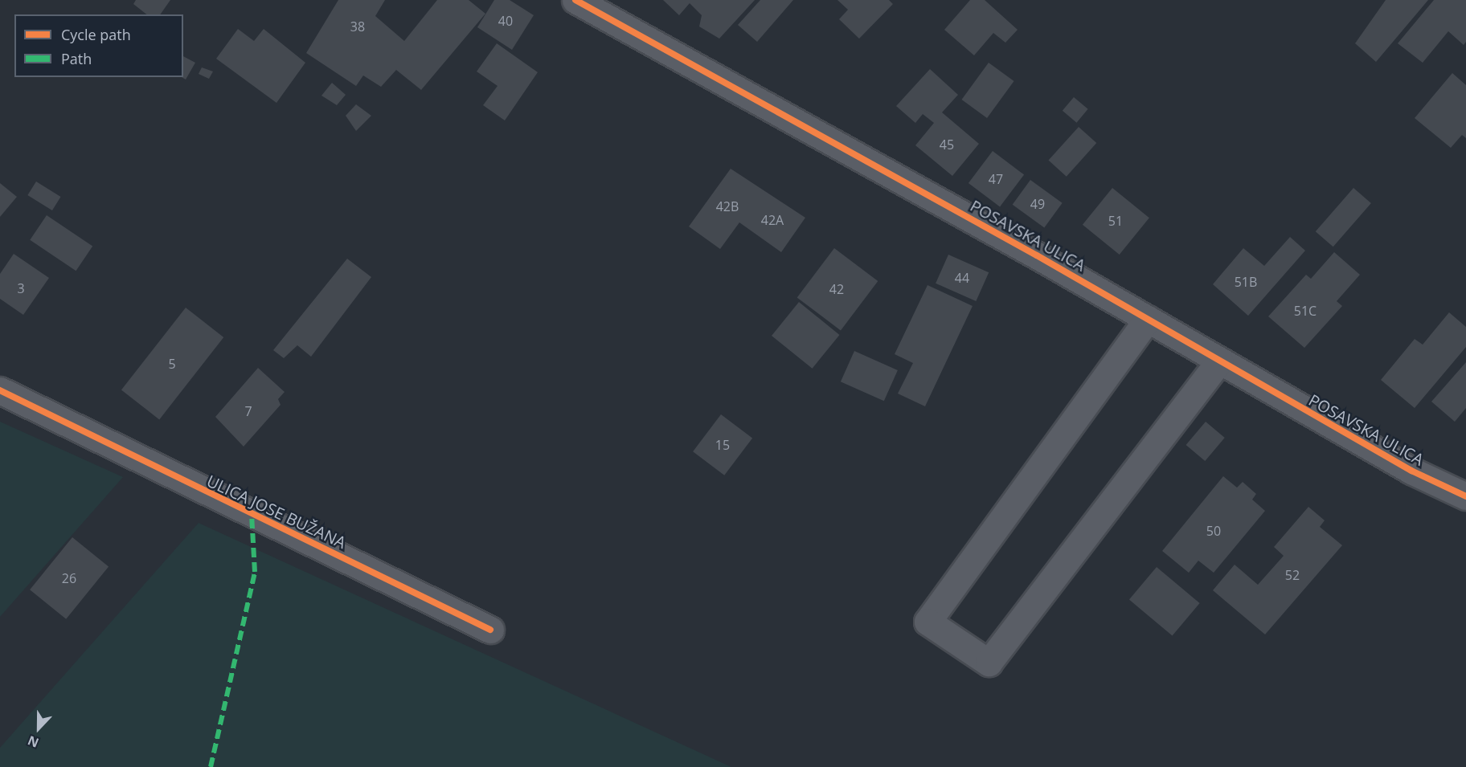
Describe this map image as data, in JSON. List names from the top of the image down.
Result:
{
  "streets": {
    "street": ["POSAVSKA ULICA", "ULICA JOSE BUŽANA"]
  },
  "house_numbers": [
    "40",
    "38",
    "45",
    "47",
    "49",
    "42B",
    "42A",
    "51",
    "44",
    "51B",
    "3",
    "42",
    "51C",
    "5",
    "7",
    "15",
    "50",
    "52",
    "26"
  ],
  "legend": ["Cycle path", "Path"],
  "north": "bottom"
}
